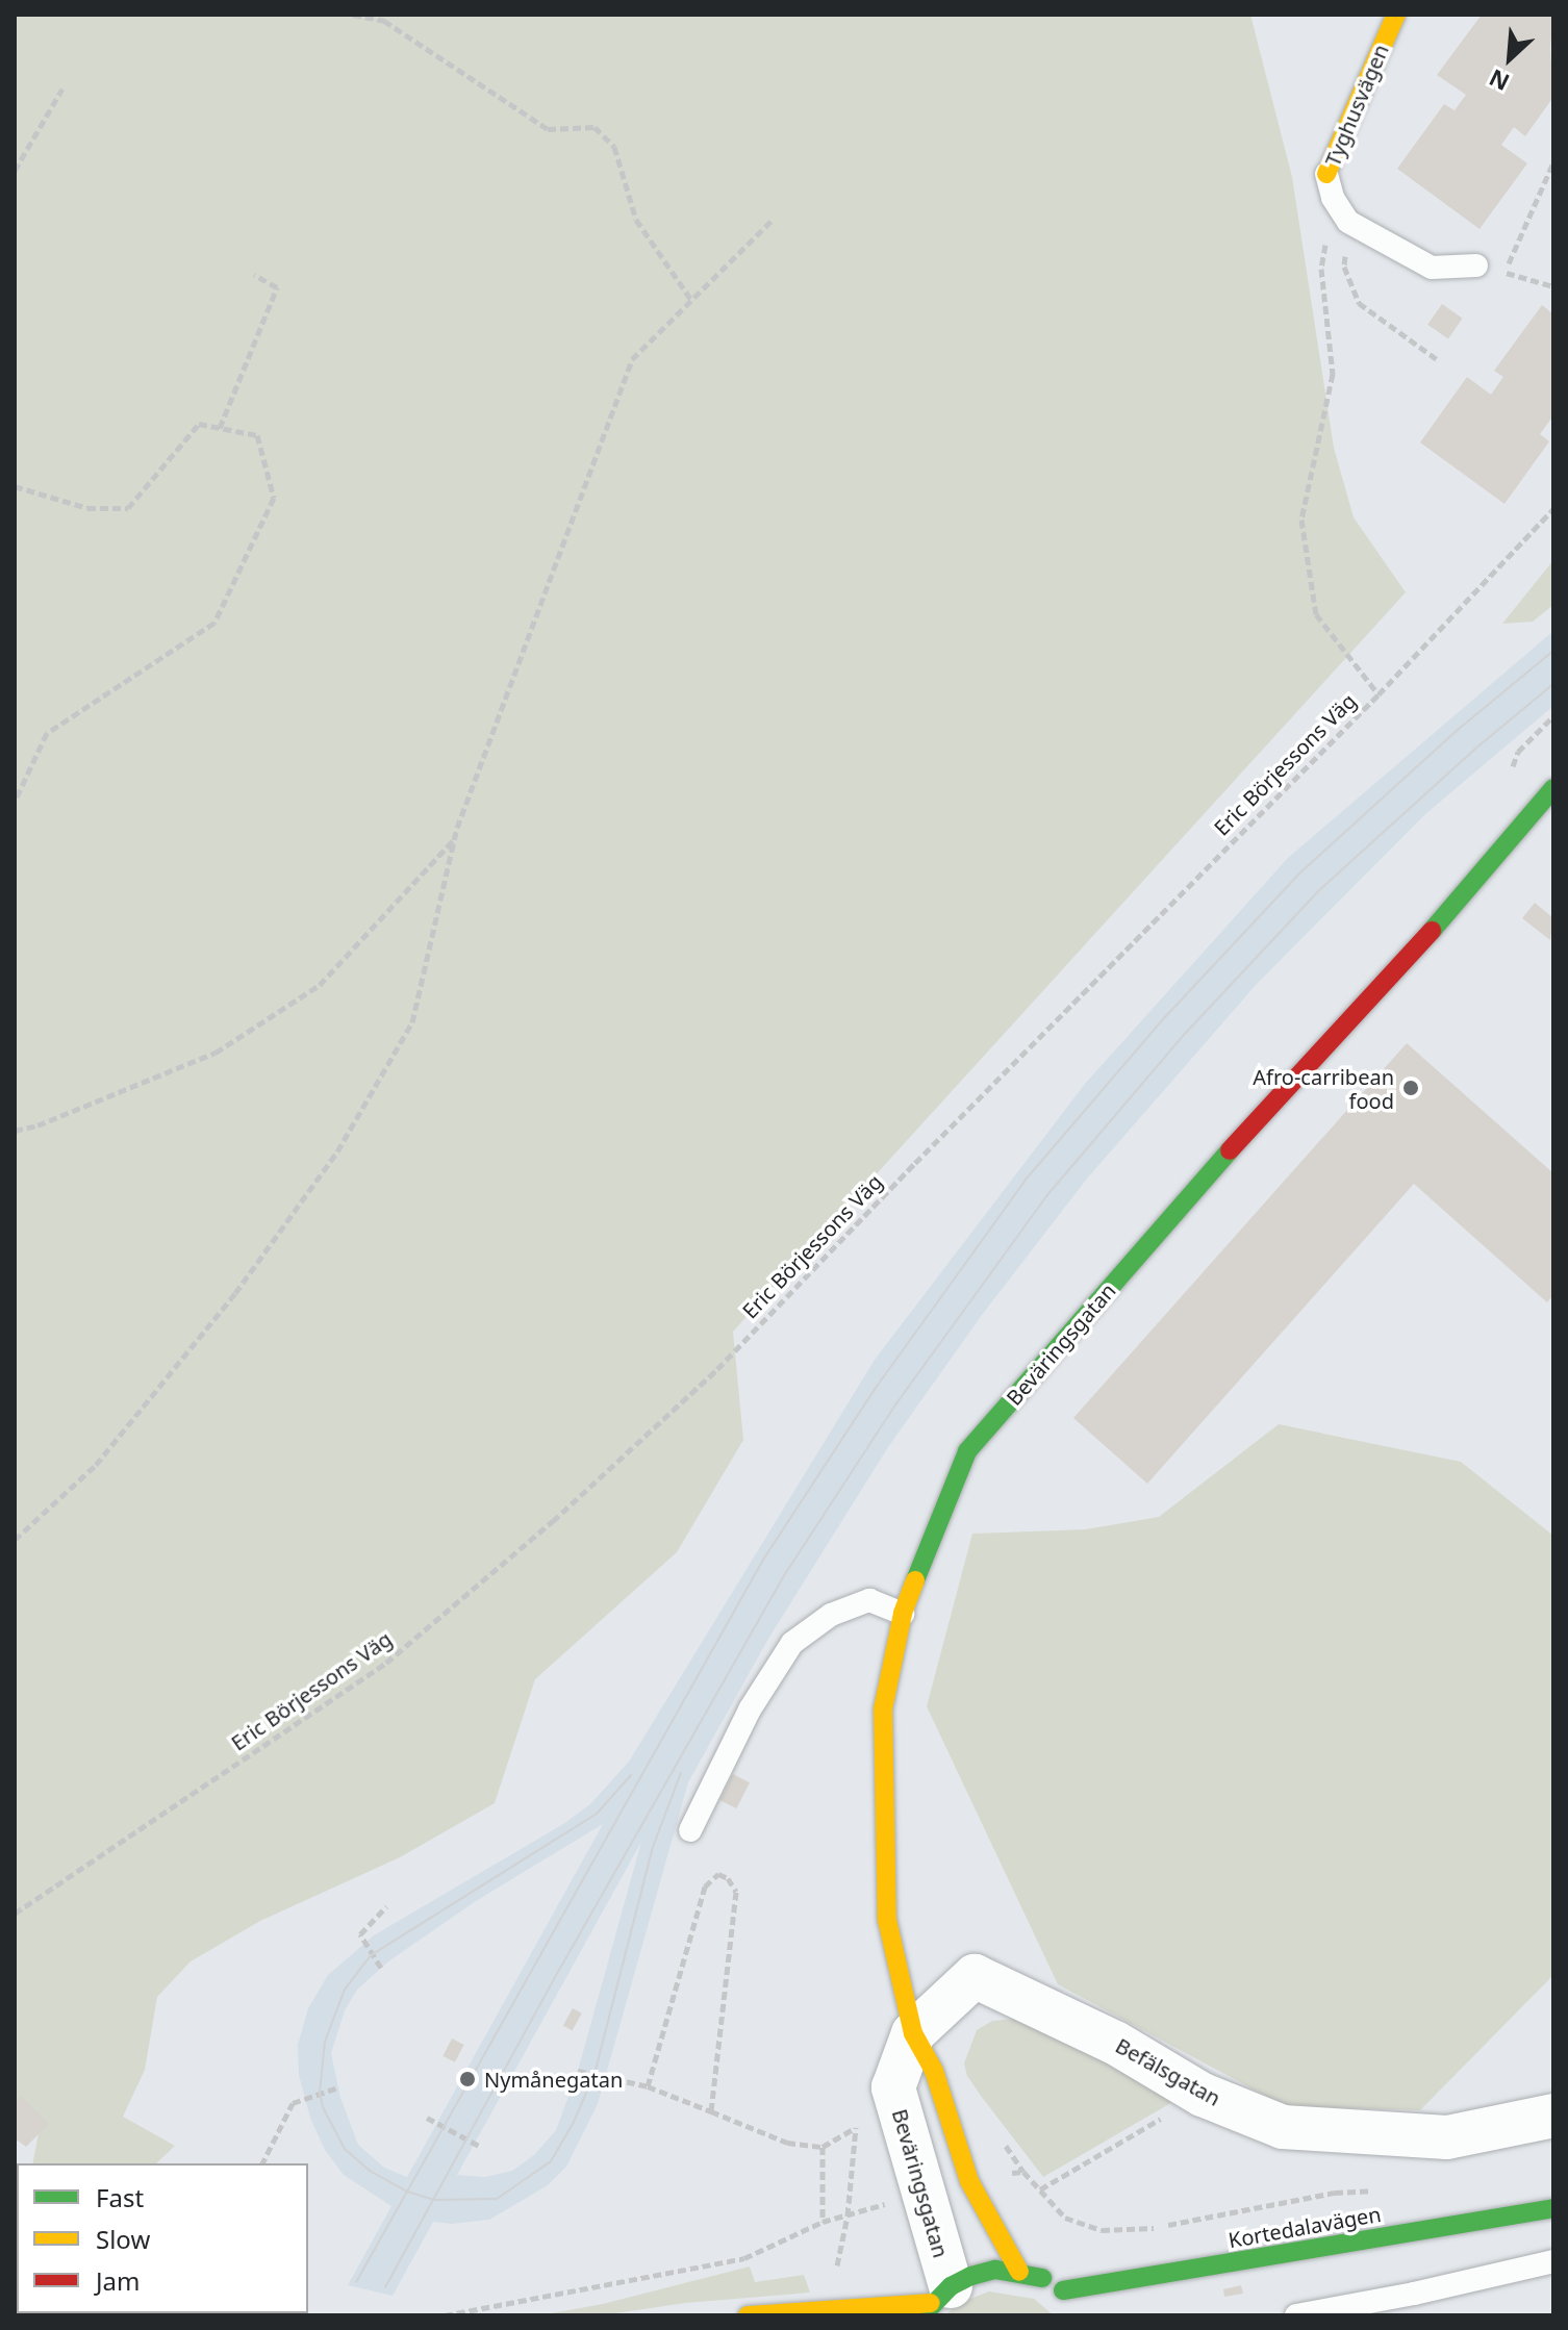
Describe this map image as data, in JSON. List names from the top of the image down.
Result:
{
  "streets": {
    "street": [
      "Tyghusvägen",
      "Beväringsgatan",
      "Befälsgatan",
      "Kortedalavägen"
    ],
    "path": ["Eric Börjessons Väg"]
  },
  "crossings": [
    ["Beväringsgatan", "Befälsgatan"]
  ],
  "places": ["Afro-carribean food", "Nymånegatan"],
  "legend": ["Fast", "Slow", "Jam"],
  "north": "bottom left"
}
